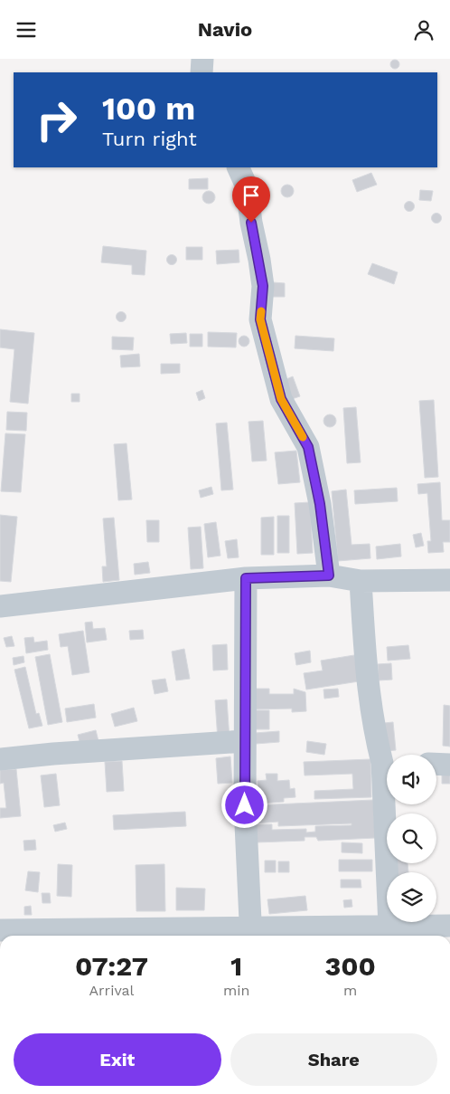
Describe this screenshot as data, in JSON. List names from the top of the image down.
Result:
{
  "page": {
    "header": "Navio",
    "turn": ["100 m", "Turn right"],
    "eta": [
      "07:27",
      "Arrival",
      "1",
      "min",
      "300",
      "m"
    ],
    "buttons": ["Exit", "Share"]
  }
}
